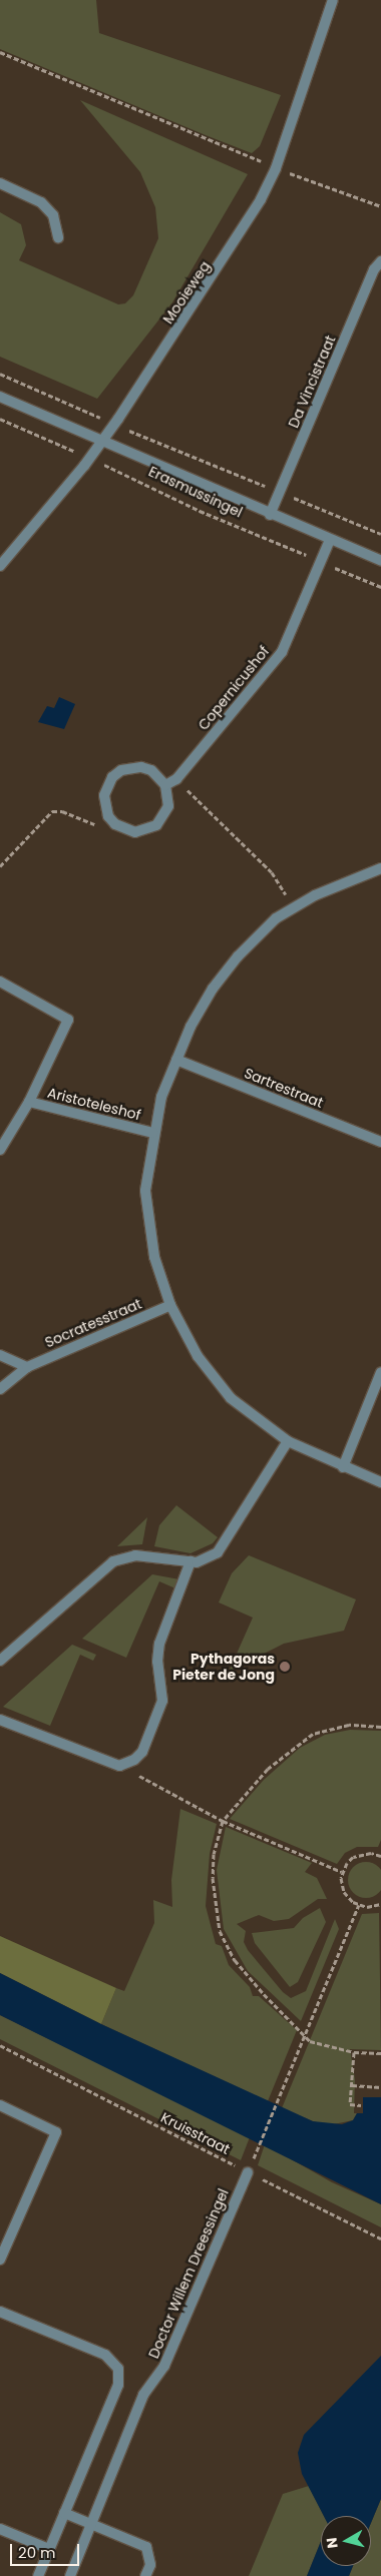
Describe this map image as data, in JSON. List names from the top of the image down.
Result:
{
  "streets": {
    "street": [
      "Mooieweg",
      "Da Vincistraat",
      "Erasmussingel",
      "Copernicushof",
      "Sartrestraat",
      "Aristoteleshof",
      "Socratesstraat",
      "Doctor Willem Dreessingel"
    ],
    "path": ["Kruisstraat"]
  },
  "crossings": [
    ["Mooieweg", "Erasmussingel"],
    ["Da Vincistraat", "Erasmussingel"],
    ["Erasmussingel", "Copernicushof"],
    ["Kruisstraat", "Doctor Willem Dreessingel"]
  ],
  "places": ["Pythagoras Pieter de Jong"],
  "scale_bar": "20 m",
  "north": "left"
}
